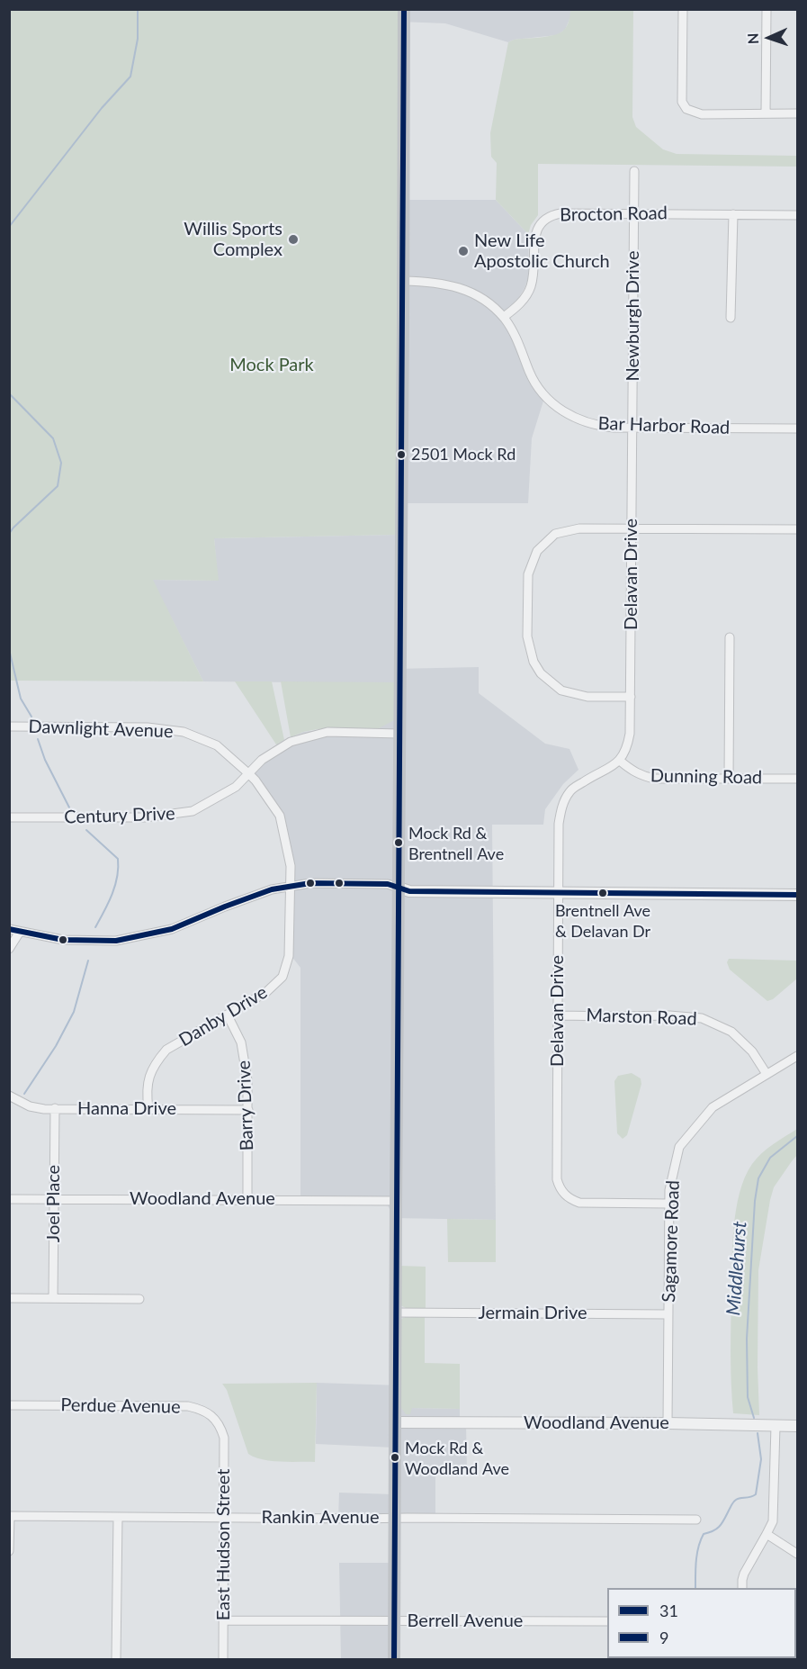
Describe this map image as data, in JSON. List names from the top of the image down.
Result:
{
  "streets": {
    "street": [
      "Brocton Road",
      "Newburgh Drive",
      "Bar Harbor Road",
      "Delavan Drive",
      "Dawnlight Avenue",
      "Dunning Road",
      "Century Drive",
      "Danby Drive",
      "Marston Road",
      "Barry Drive",
      "Hanna Drive",
      "Woodland Avenue",
      "Joel Place",
      "Sagamore Road",
      "Jermain Drive",
      "Perdue Avenue",
      "Rankin Avenue",
      "East Hudson Street",
      "Berrell Avenue"
    ]
  },
  "crossings": [
    ["Brocton Road", "Newburgh Drive"],
    ["Brocton Road", "Bar Harbor Road"],
    ["Newburgh Drive", "Bar Harbor Road"],
    ["Newburgh Drive", "Delavan Drive"],
    ["Bar Harbor Road", "Delavan Drive"],
    ["Delavan Drive", "Dunning Road"],
    ["Delavan Drive", "Marston Road"],
    ["Delavan Drive", "Sagamore Road"],
    ["Dawnlight Avenue", "Century Drive"],
    ["Dawnlight Avenue", "Danby Drive"],
    ["Danby Drive", "Barry Drive"],
    ["Danby Drive", "Hanna Drive"],
    ["Marston Road", "Sagamore Road"],
    ["Barry Drive", "Hanna Drive"],
    ["Barry Drive", "Woodland Avenue"],
    ["Hanna Drive", "Joel Place"],
    ["Woodland Avenue", "Joel Place"],
    ["Woodland Avenue", "Sagamore Road"],
    ["Sagamore Road", "Jermain Drive"],
    ["Perdue Avenue", "East Hudson Street"],
    ["Rankin Avenue", "East Hudson Street"],
    ["East Hudson Street", "Berrell Avenue"]
  ],
  "water": ["Middlehurst"],
  "parks": ["Mock Park"],
  "places": [
    "Willis Sports Complex",
    "New Life Apostolic Church",
    "2501 Mock Rd",
    "Mock Rd & Brentnell Ave",
    "Brentnell Ave & Delavan Dr",
    "Mock Rd & Woodland Ave"
  ],
  "lines": ["transit line 31", "transit line 9"],
  "legend": ["31", "9"],
  "north": "left"
}
